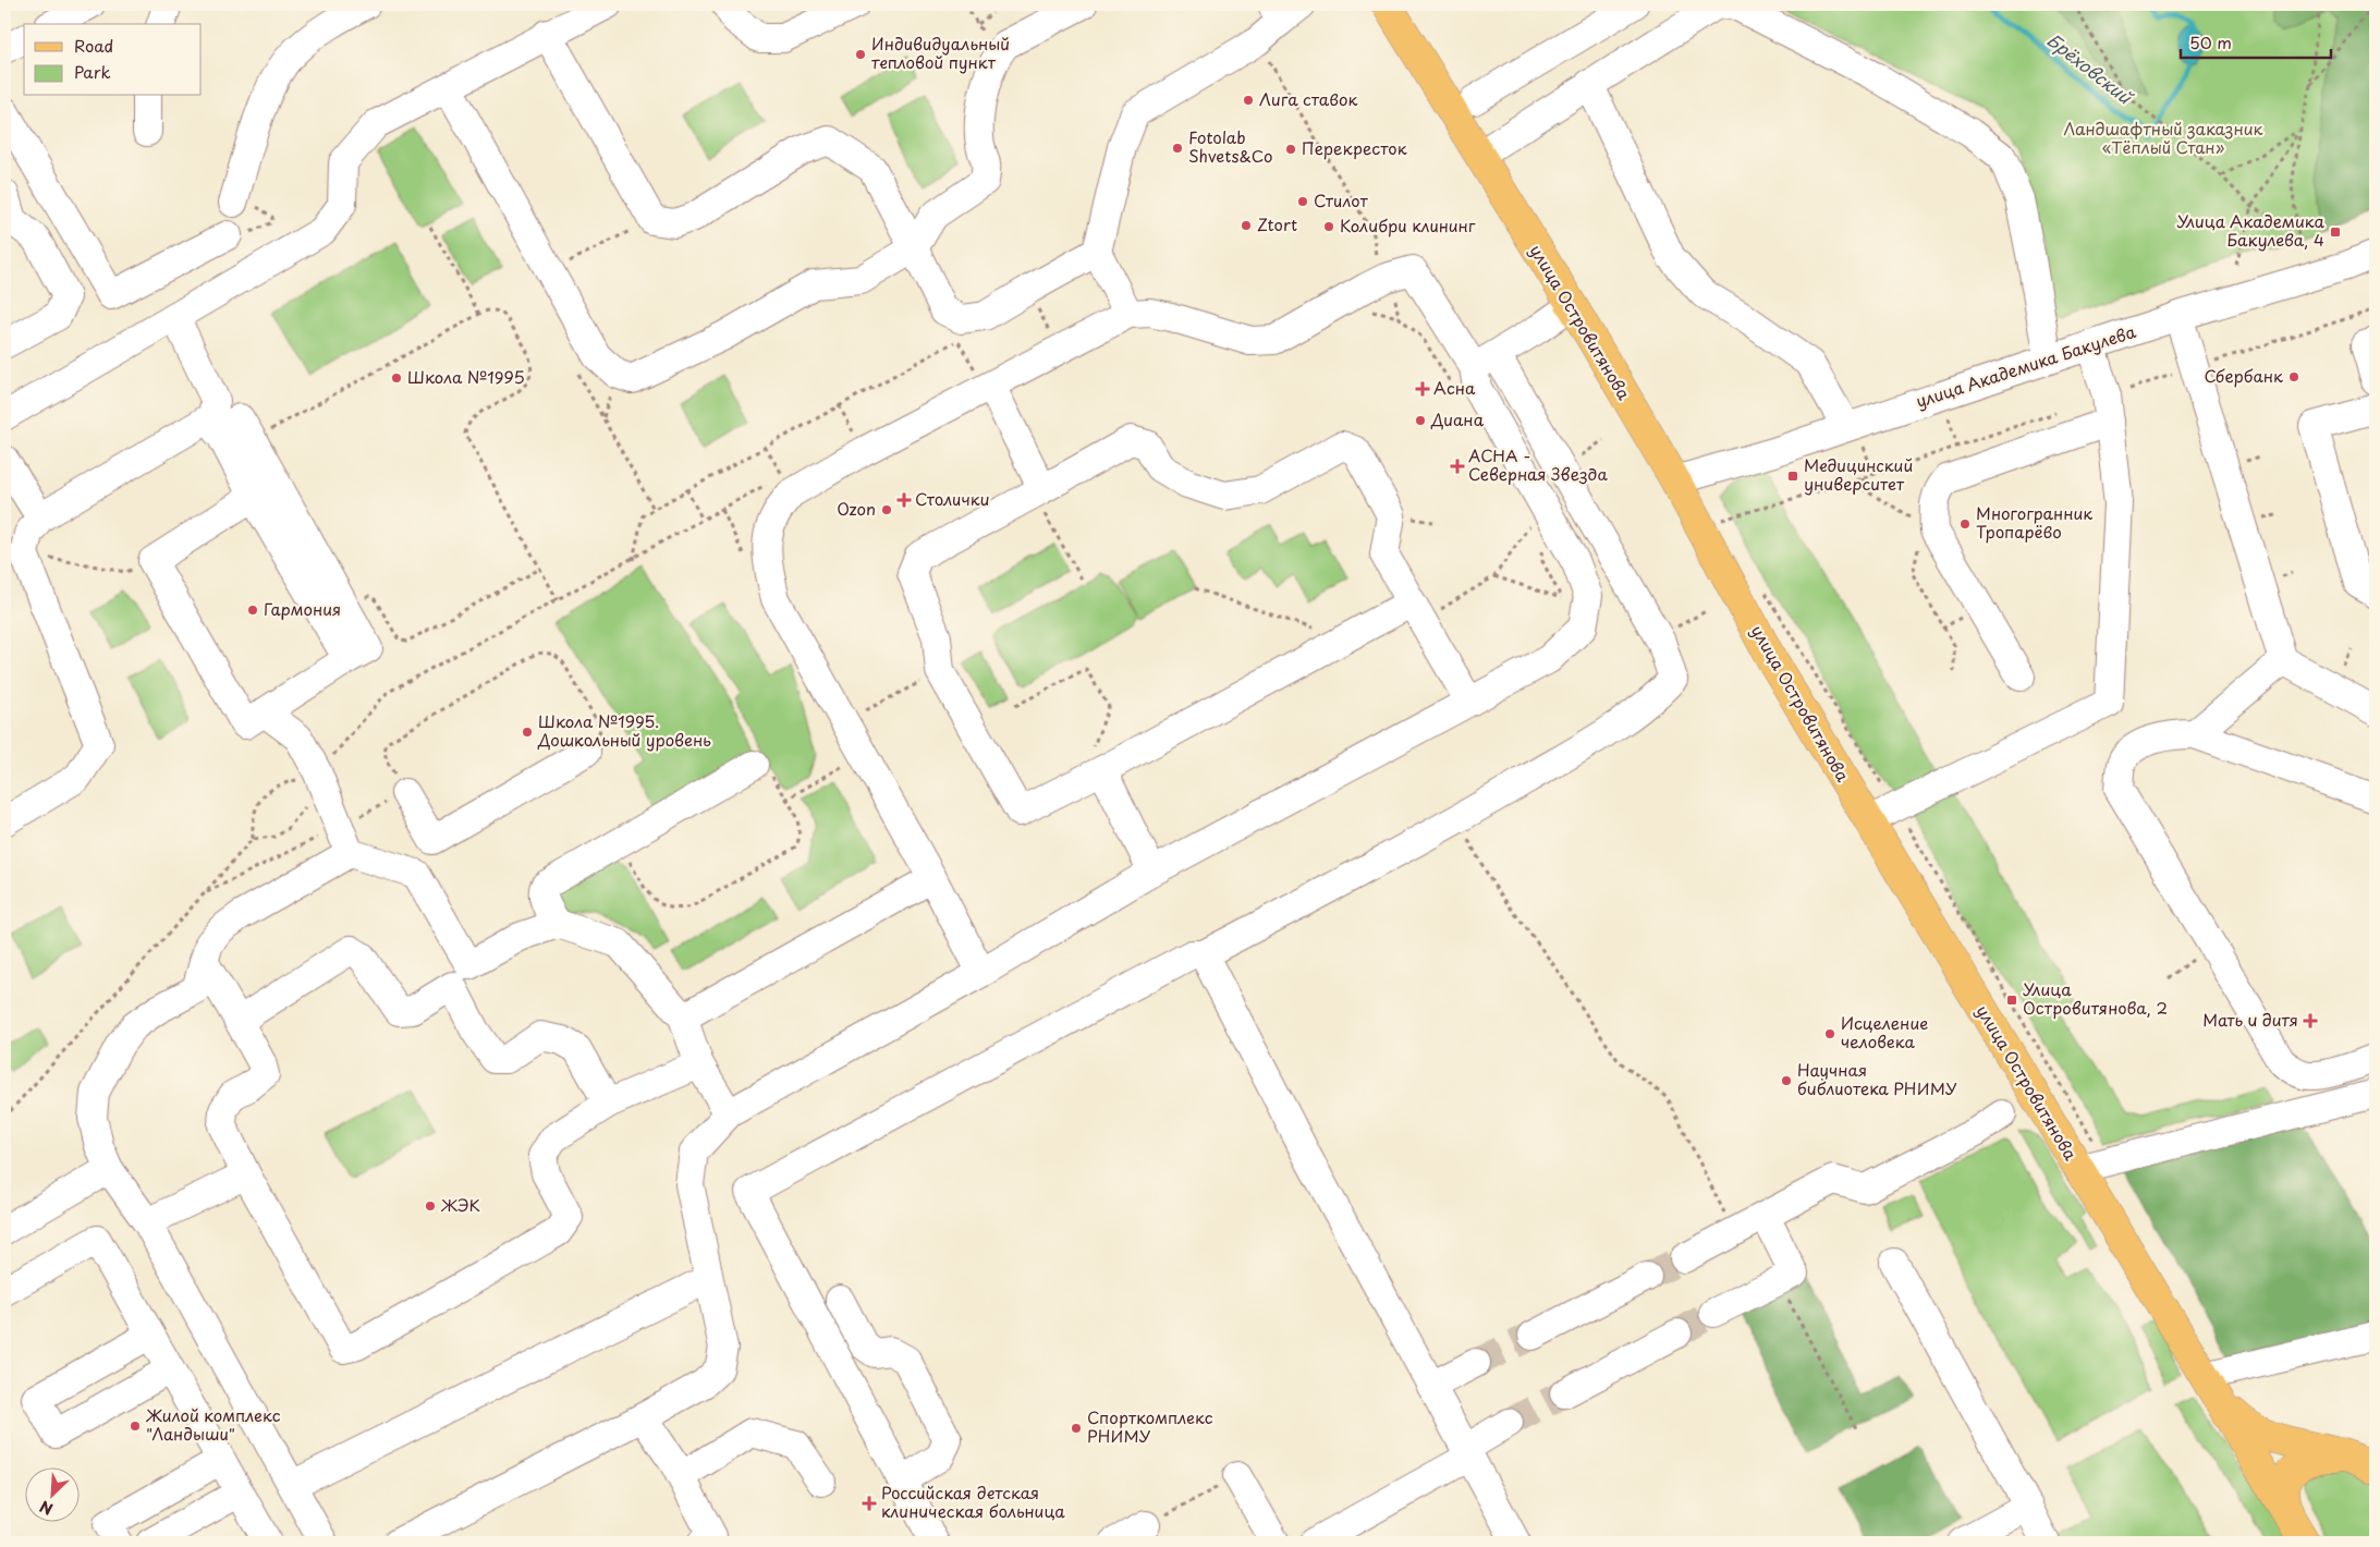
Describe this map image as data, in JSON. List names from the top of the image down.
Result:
{
  "streets": {
    "main road": ["улица Островитянова"],
    "street": ["улица Академика Бакулева"]
  },
  "crossings": [
    ["улица Островитянова", "улица Академика Бакулева"]
  ],
  "water": ["Брёховский"],
  "parks": ["Ландшафтный заказник «Тёплый Стан»"],
  "places": {
    "other": [
      "Индивидуальный тепловой пункт",
      "Лига ставок",
      "Fotolab Shvets&Co",
      "Перекресток",
      "Стилот",
      "Ztort",
      "Колибри клининг",
      "Сбербанк",
      "Школа №1995",
      "Диана",
      "Ozon",
      "Многогранник Тропарёво",
      "Гармония",
      "Школа №1995. Дошкольный уровень",
      "Исцеление человека",
      "Научная библиотека РНИМУ",
      "ЖЭК",
      "Жилой комплекс \"Ландыши\"",
      "Спорткомплекс РНИМУ"
    ],
    "transit": ["Улица Академика Бакулева, 4", "Медицинский университет", "Улица Островитянова, 2"],
    "health": [
      "Асна",
      "АСНА - Северная Звезда",
      "Столички",
      "Мать и дитя",
      "Российская детская клиническая больница"
    ]
  },
  "legend": ["Road", "Park"],
  "scale_bar": "50 m",
  "north": "bottom left"
}
